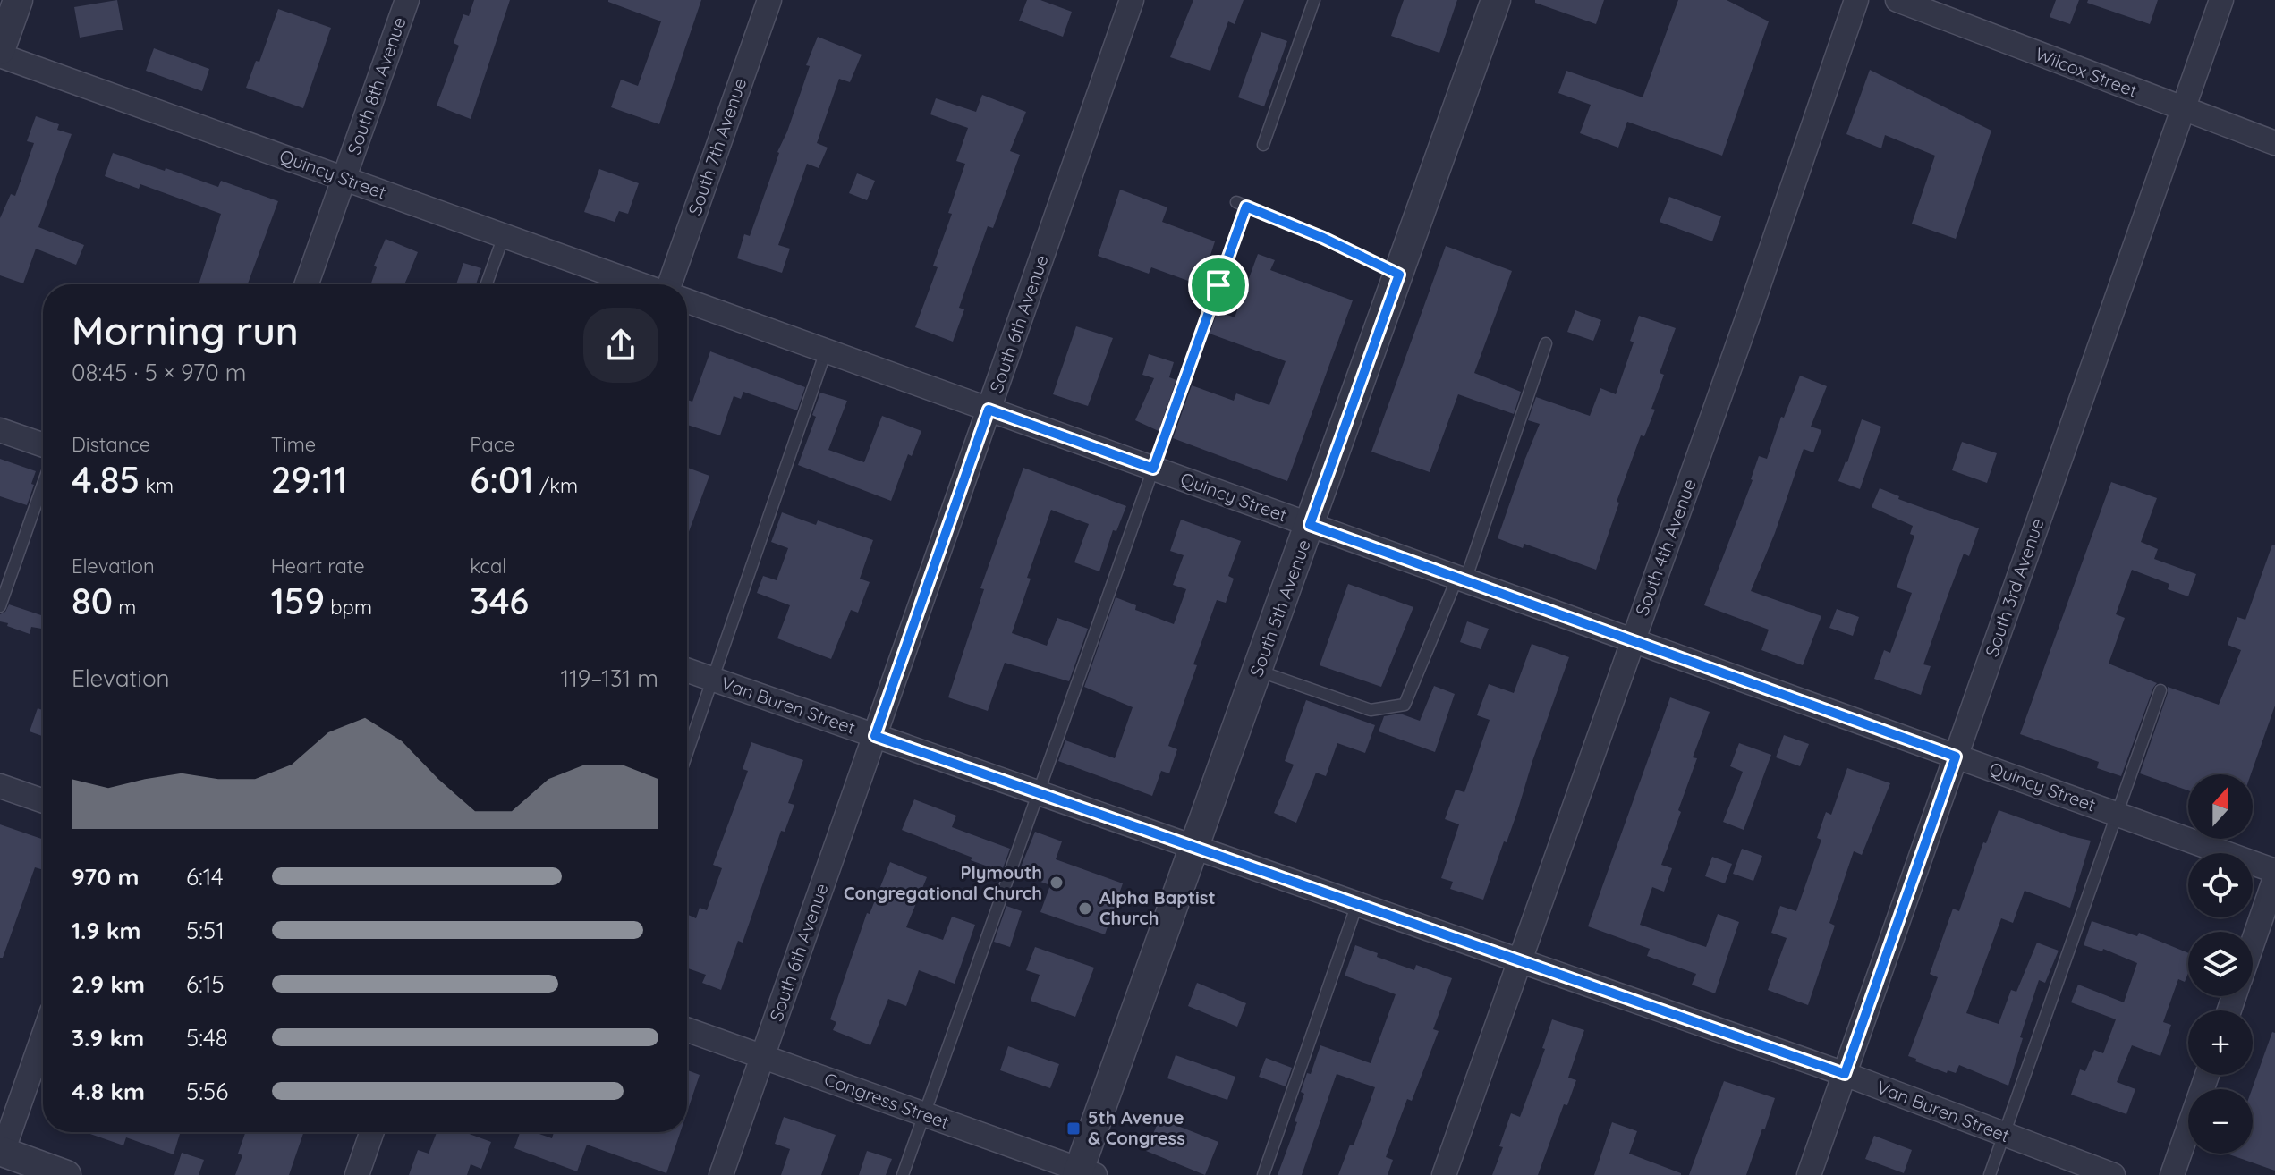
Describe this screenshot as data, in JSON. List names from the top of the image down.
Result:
{
  "streets": {
    "street": [
      "Wilcox Street",
      "South 8th Avenue",
      "South 7th Avenue",
      "Quincy Street",
      "South 6th Avenue",
      "South 4th Avenue",
      "South 3rd Avenue",
      "South 5th Avenue",
      "Van Buren Street",
      "Congress Street"
    ]
  },
  "crossings": [
    ["Wilcox Street", "South 3rd Avenue"],
    ["South 8th Avenue", "Quincy Street"],
    ["Quincy Street", "South 6th Avenue"],
    ["Quincy Street", "South 4th Avenue"],
    ["Quincy Street", "South 3rd Avenue"],
    ["Quincy Street", "South 5th Avenue"],
    ["South 6th Avenue", "Van Buren Street"],
    ["South 6th Avenue", "Congress Street"],
    ["South 4th Avenue", "Van Buren Street"],
    ["South 3rd Avenue", "Van Buren Street"],
    ["South 5th Avenue", "Van Buren Street"],
    ["South 5th Avenue", "Congress Street"]
  ],
  "places": {
    "other": ["Plymouth Congregational Church", "Alpha Baptist Church"],
    "transit": ["5th Avenue & Congress"]
  },
  "north": "top",
  "page": {
    "heading": ["Morning run", "08:45 · 5 × 970 m"],
    "stats": [
      ["Distance", "4.85 km"],
      ["Time", "29:11"],
      ["Pace", "6:01 /km"],
      ["Elevation", "80 m"],
      ["Heart rate", "159 bpm"],
      ["kcal", "346"]
    ],
    "chart": ["Elevation", "119–131 m"],
    "map_buttons": ["+", "−"],
    "list": [
      {
        "name": "970 m",
        "note": "6:14"
      },
      {
        "name": "1.9 km",
        "note": "5:51"
      },
      {
        "name": "2.9 km",
        "note": "6:15"
      },
      {
        "name": "3.9 km",
        "note": "5:48"
      },
      {
        "name": "4.8 km",
        "note": "5:56"
      }
    ]
  }
}
